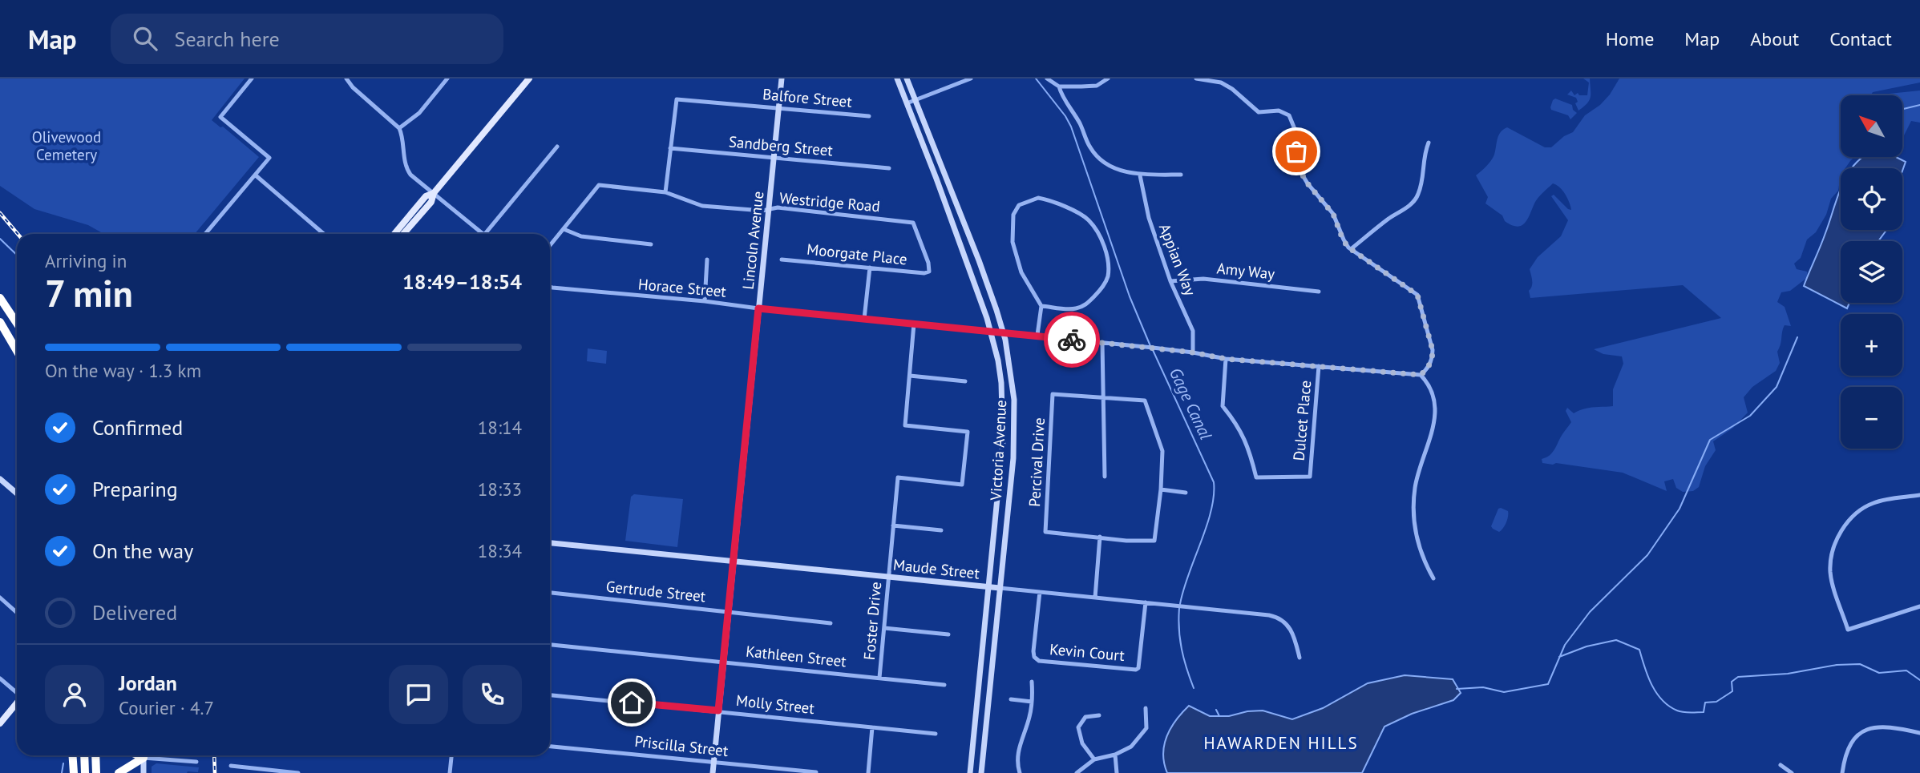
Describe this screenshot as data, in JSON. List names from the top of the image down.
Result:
{
  "streets": {
    "main road": ["Lincoln Avenue", "Victoria Avenue", "Maude Street"],
    "street": [
      "Balfore Street",
      "Sandberg Street",
      "Westridge Road",
      "Moorgate Place",
      "Appian Way",
      "Amy Way",
      "Horace Street",
      "Dulcet Place",
      "Percival Drive",
      "Gertrude Street",
      "Foster Drive",
      "Kevin Court",
      "Kathleen Street",
      "Molly Street",
      "Priscilla Street"
    ]
  },
  "crossings": [
    ["Balfore Street", "Sandberg Street"],
    ["Balfore Street", "Lincoln Avenue"],
    ["Sandberg Street", "Lincoln Avenue"],
    ["Westridge Road", "Lincoln Avenue"],
    ["Westridge Road", "Moorgate Place"],
    ["Lincoln Avenue", "Horace Street"],
    ["Lincoln Avenue", "Maude Street"],
    ["Lincoln Avenue", "Gertrude Street"],
    ["Lincoln Avenue", "Kathleen Street"],
    ["Lincoln Avenue", "Molly Street"],
    ["Lincoln Avenue", "Priscilla Street"],
    ["Appian Way", "Amy Way"],
    ["Appian Way", "Horace Street"],
    ["Horace Street", "Dulcet Place"],
    ["Horace Street", "Victoria Avenue"],
    ["Horace Street", "Foster Drive"],
    ["Victoria Avenue", "Maude Street"],
    ["Maude Street", "Foster Drive"],
    ["Maude Street", "Kevin Court"],
    ["Foster Drive", "Kathleen Street"]
  ],
  "districts": ["HAWARDEN HILLS"],
  "water": ["Gage Canal"],
  "parks": ["Olivewood Cemetery"],
  "north": "top left",
  "page": {
    "header": "Map",
    "search": "Search here",
    "nav": [
      "Home",
      "Map",
      "About",
      "Contact"
    ],
    "map_buttons": ["+", "−"],
    "heading": ["7 min", "Arriving in", "18:49–18:54"],
    "panel": ["Jordan", "Courier · 4.7"],
    "bar": "On the way · 1.3 km",
    "list": [
      ["Confirmed", "18:14"],
      ["Preparing", "18:33"],
      ["On the way", "18:34"],
      "Delivered"
    ]
  }
}
